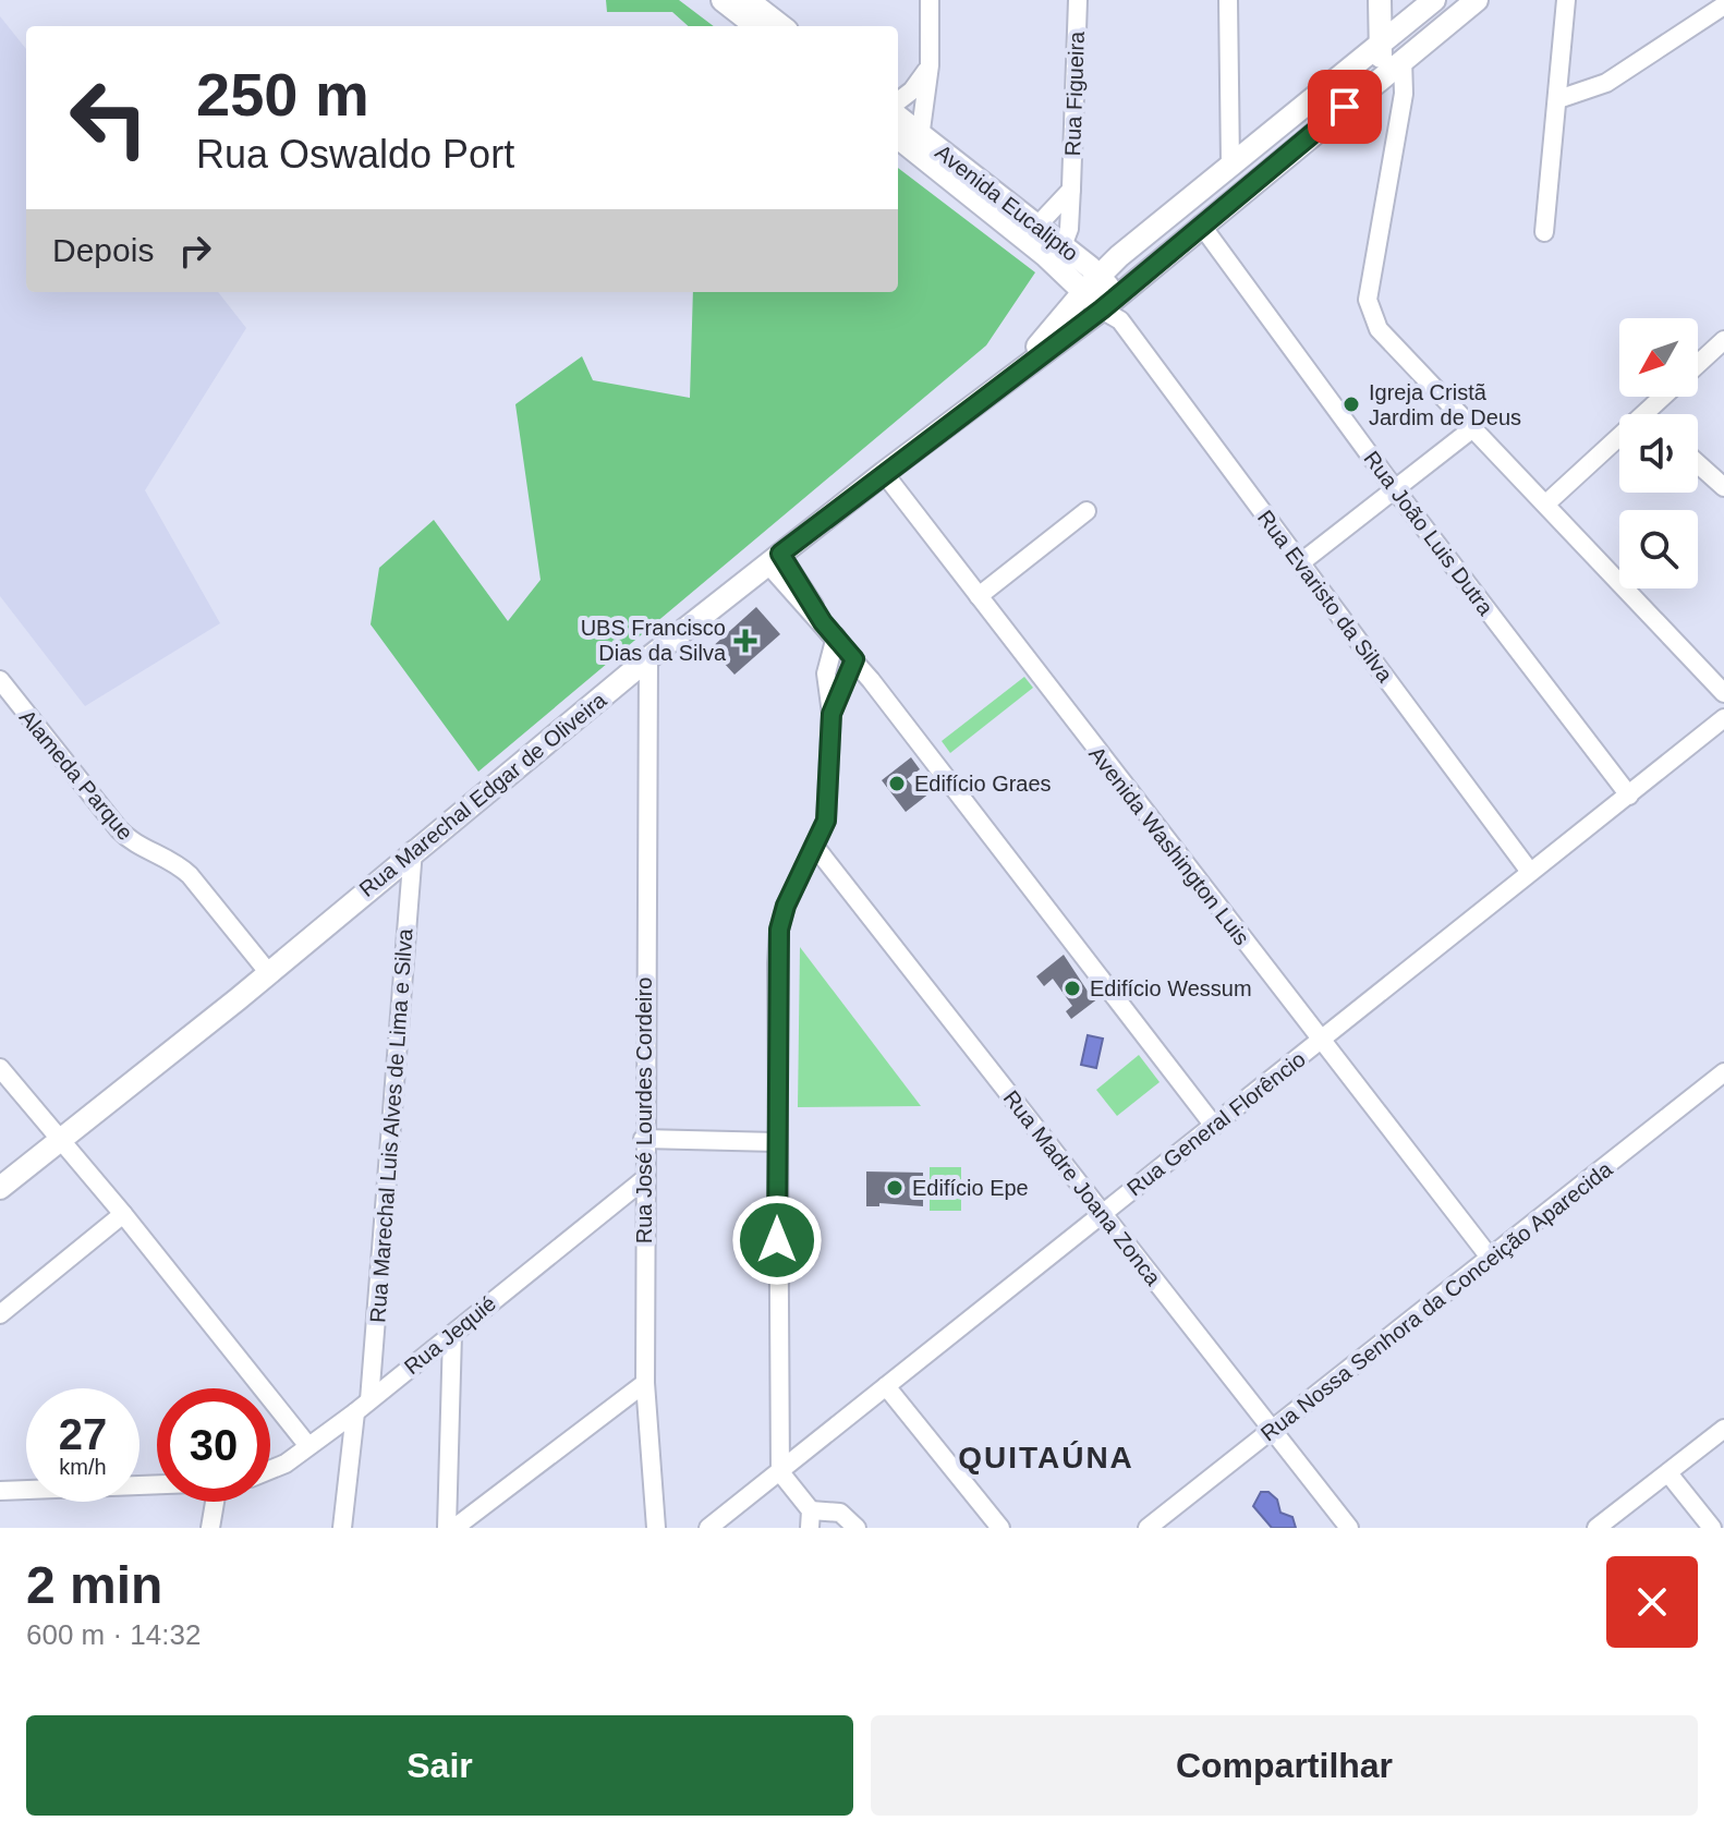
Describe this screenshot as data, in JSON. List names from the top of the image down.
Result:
{
  "streets": {
    "main road": ["Avenida Eucalipto", "Rua Marechal Edgar de Oliveira"],
    "street": [
      "Rua Figueira",
      "Rua João Luis Dutra",
      "Rua Evaristo da Silva",
      "Alameda Parque",
      "Avenida Washington Luis",
      "Rua José Lourdes Cordeiro",
      "Rua General Florêncio",
      "Rua Marechal Luis Alves de Lima e Silva",
      "Rua Madre Joana Zonca",
      "Rua Nossa Senhora da Conceição Aparecida",
      "Rua Jequié"
    ]
  },
  "crossings": [
    ["Rua Figueira", "Avenida Eucalipto"],
    ["Avenida Eucalipto", "Rua Evaristo da Silva"],
    ["Avenida Eucalipto", "Rua Marechal Edgar de Oliveira"],
    ["Rua João Luis Dutra", "Rua Marechal Edgar de Oliveira"],
    ["Rua João Luis Dutra", "Rua General Florêncio"],
    ["Rua Evaristo da Silva", "Rua Marechal Edgar de Oliveira"],
    ["Rua Evaristo da Silva", "Rua General Florêncio"],
    ["Alameda Parque", "Rua Marechal Edgar de Oliveira"],
    ["Rua Marechal Edgar de Oliveira", "Avenida Washington Luis"],
    ["Rua Marechal Edgar de Oliveira", "Rua José Lourdes Cordeiro"],
    ["Rua Marechal Edgar de Oliveira", "Rua Marechal Luis Alves de Lima e Silva"],
    ["Avenida Washington Luis", "Rua General Florêncio"],
    ["Avenida Washington Luis", "Rua Nossa Senhora da Conceição Aparecida"],
    ["Rua José Lourdes Cordeiro", "Rua Jequié"],
    ["Rua General Florêncio", "Rua Madre Joana Zonca"],
    ["Rua Marechal Luis Alves de Lima e Silva", "Rua Jequié"],
    ["Rua Madre Joana Zonca", "Rua Nossa Senhora da Conceição Aparecida"]
  ],
  "districts": ["QUITAÚNA"],
  "places": {
    "other": [
      "Igreja Cristã Jardim de Deus",
      "Edifício Graes",
      "Edifício Wessum",
      "Edifício Epe"
    ],
    "health": ["UBS Francisco Dias da Silva"]
  },
  "north": "bottom left",
  "page": {
    "turn": ["250 m", "Rua Oswaldo Port"],
    "then": "Depois",
    "speed": "27 km/h",
    "limit": "30",
    "heading": ["2 min", "600 m · 14:32"],
    "buttons": ["Sair", "Compartilhar"]
  }
}
